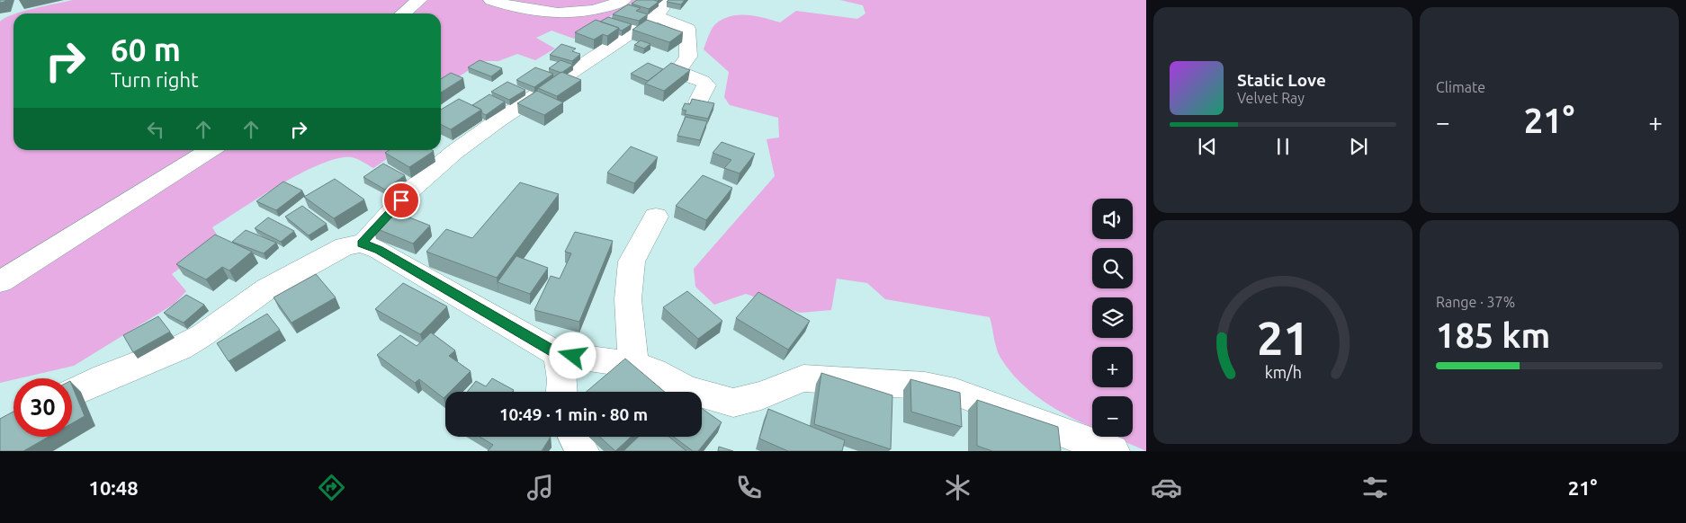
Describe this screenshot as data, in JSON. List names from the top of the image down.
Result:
{
  "page": {
    "tile": [
      "Climate",
      ["Range · 37%", "185 km"]
    ],
    "turn": ["60 m", "Turn right"],
    "song": ["Static Love", "Velvet Ray"],
    "heat": ["−", "21°", "+"],
    "map_buttons": ["+", "−"],
    "limit": "30",
    "trip": "10:49 · 1 min · 80 m",
    "tabs": ["10:48", "21°"],
    "gauge": ["21", "km/h"]
  }
}
